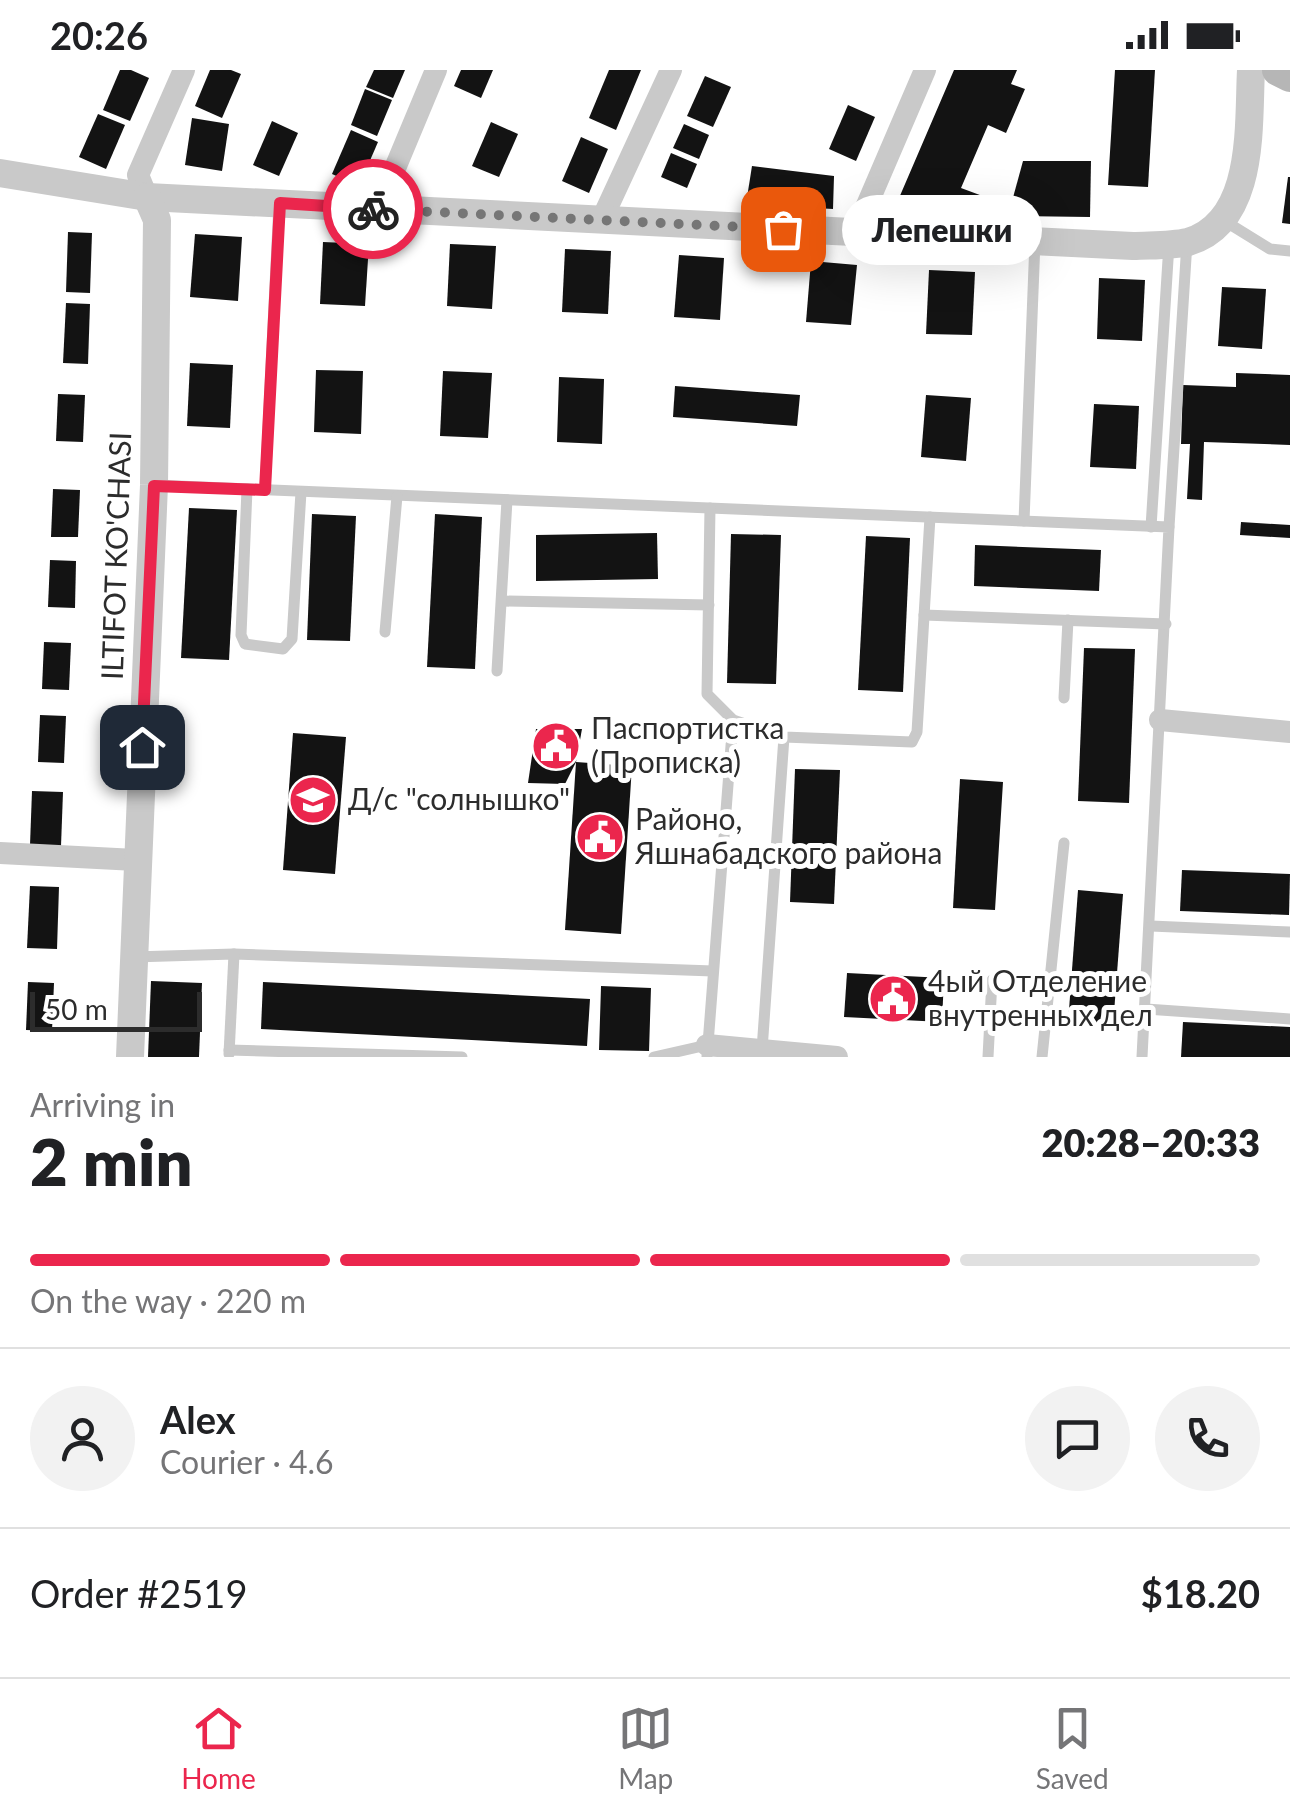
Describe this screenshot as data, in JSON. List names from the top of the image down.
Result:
{
  "streets": {
    "street": ["ILTIFOT KO'CHASI"]
  },
  "places": {
    "other": ["Лепешки"],
    "public building": ["Паспортистка (Прописка)", "Районо, Яшнабадского района", "4ый Отделение внутренных дел"],
    "school or university": ["Д/с \"солнышко\""]
  },
  "scale_bar": "50 m",
  "page": {
    "status": "20:26",
    "bubble": "Лепешки",
    "scale": "50 m",
    "heading": ["2 min", "Arriving in", "20:28–20:33"],
    "panel": [
      "Alex",
      "Courier · 4.6",
      "Order #2519",
      "$18.20"
    ],
    "bar": "On the way · 220 m",
    "tabs": ["Home", "Map", "Saved"]
  }
}
